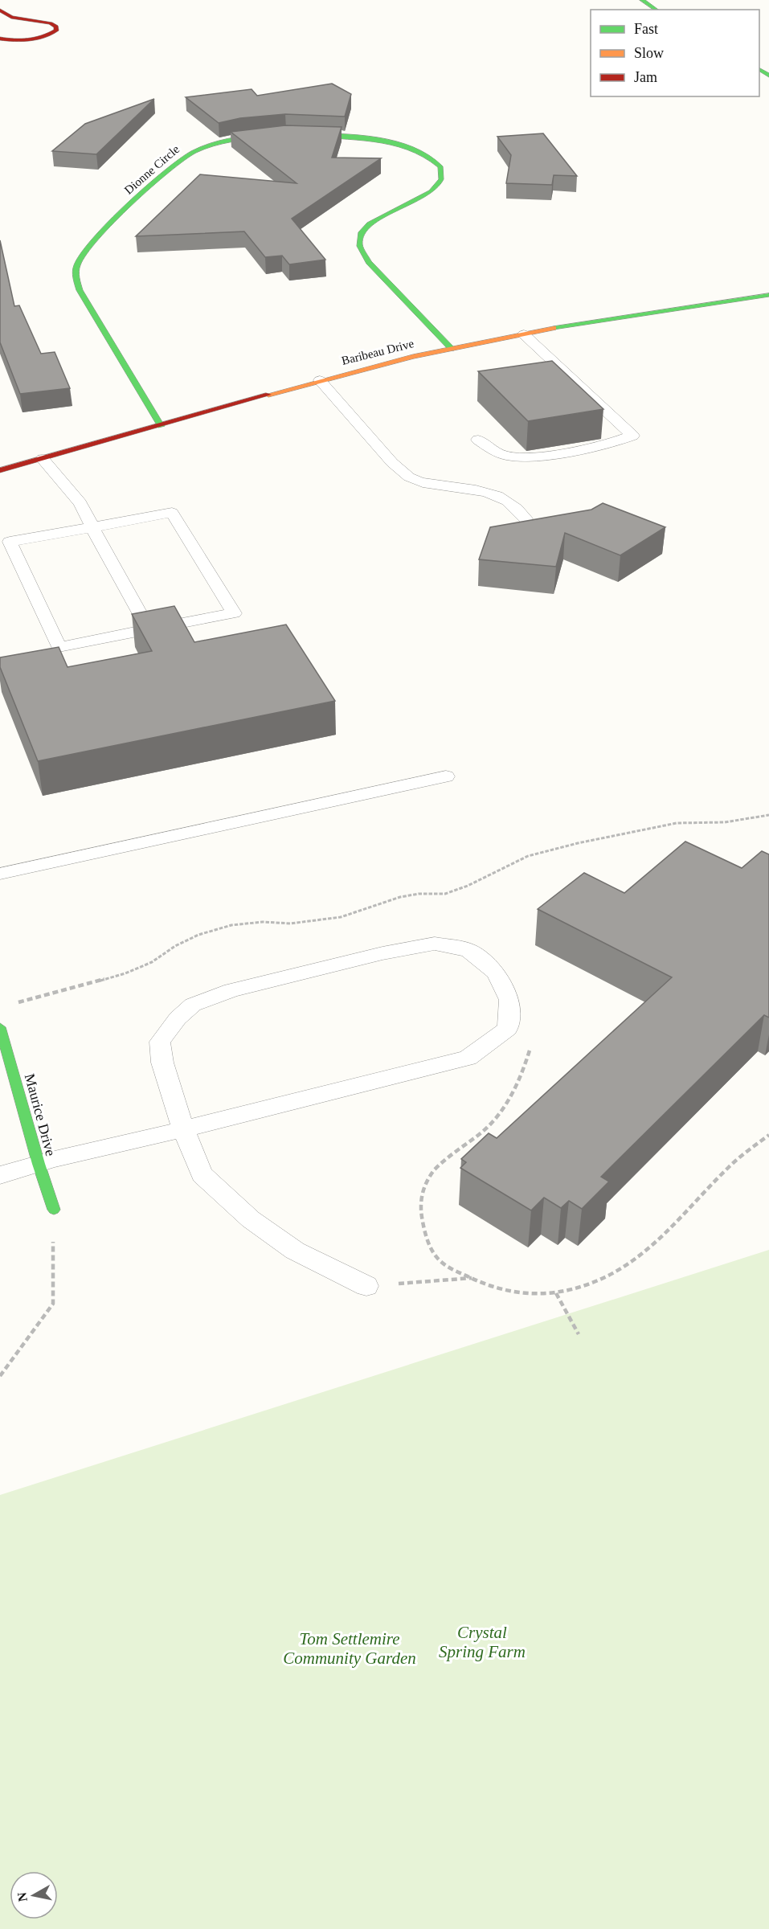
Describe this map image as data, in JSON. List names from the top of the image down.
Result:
{
  "streets": {
    "street": ["Dionne Circle", "Baribeau Drive", "Maurice Drive"]
  },
  "crossings": [
    ["Dionne Circle", "Baribeau Drive"]
  ],
  "parks": ["Crystal Spring Farm", "Tom Settlemire Community Garden"],
  "legend": ["Fast", "Slow", "Jam"],
  "north": "left"
}
